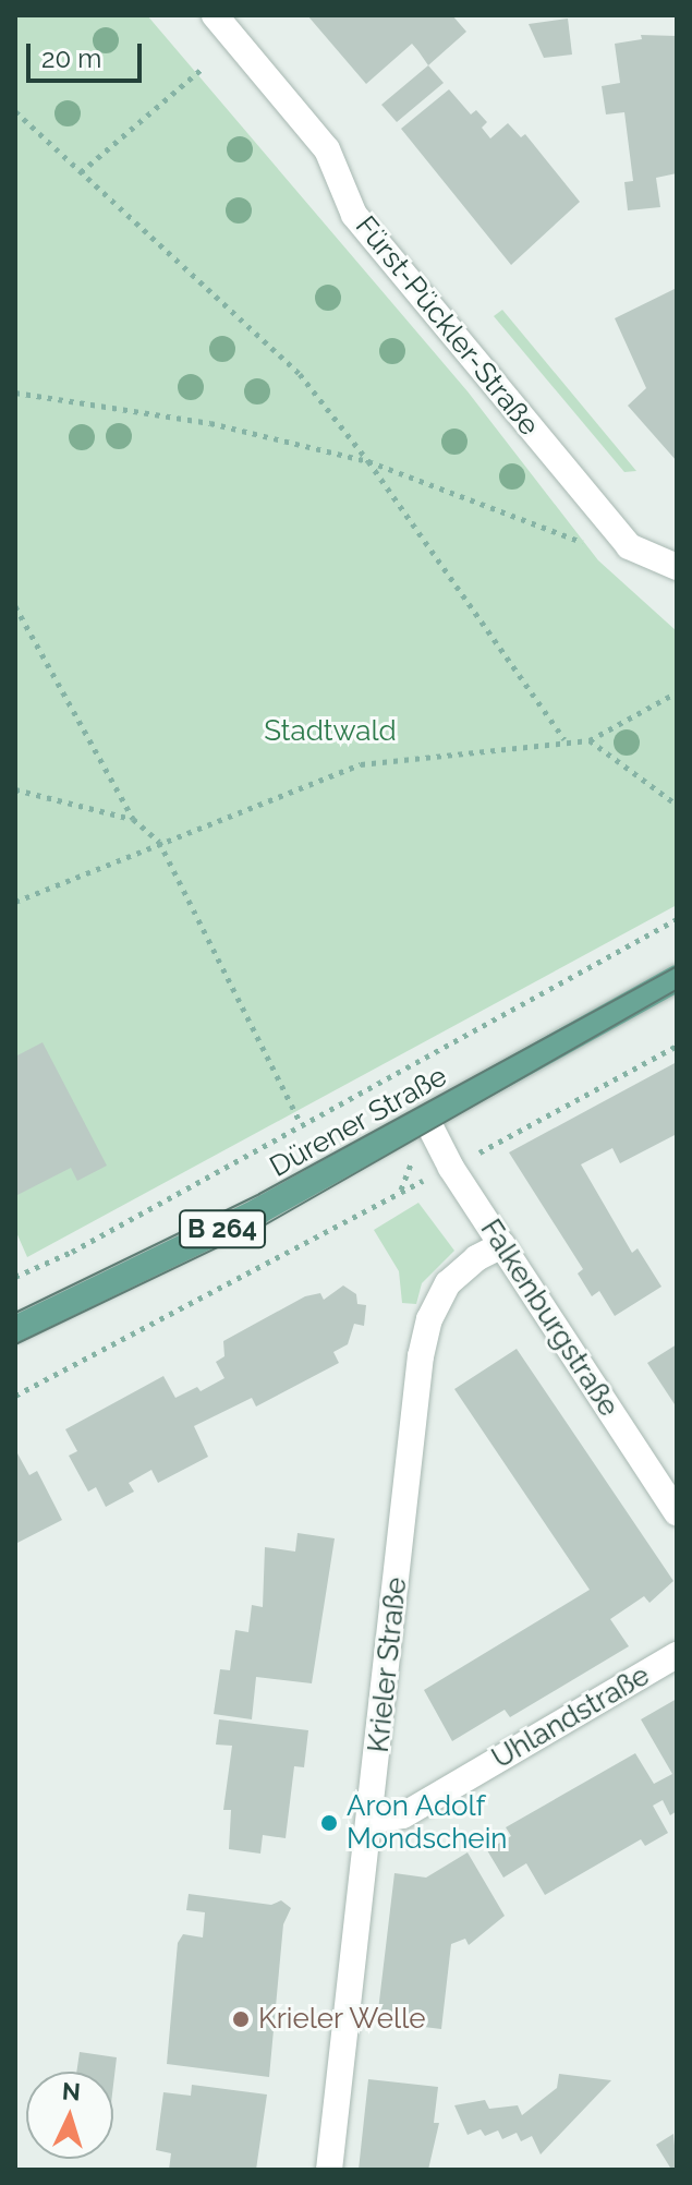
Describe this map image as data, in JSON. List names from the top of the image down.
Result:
{
  "streets": {
    "main road": ["Dürener Straße", "B 264"],
    "street": [
      "Fürst-Pückler-Straße",
      "Falkenburgstraße",
      "Krieler Straße",
      "Uhlandstraße"
    ]
  },
  "crossings": [
    ["Dürener Straße", "Falkenburgstraße"],
    ["Falkenburgstraße", "Krieler Straße"],
    ["Krieler Straße", "Uhlandstraße"]
  ],
  "parks": ["Stadtwald"],
  "places": ["Aron Adolf Mondschein", "Krieler Welle"],
  "scale_bar": "20 m",
  "north": "top"
}
